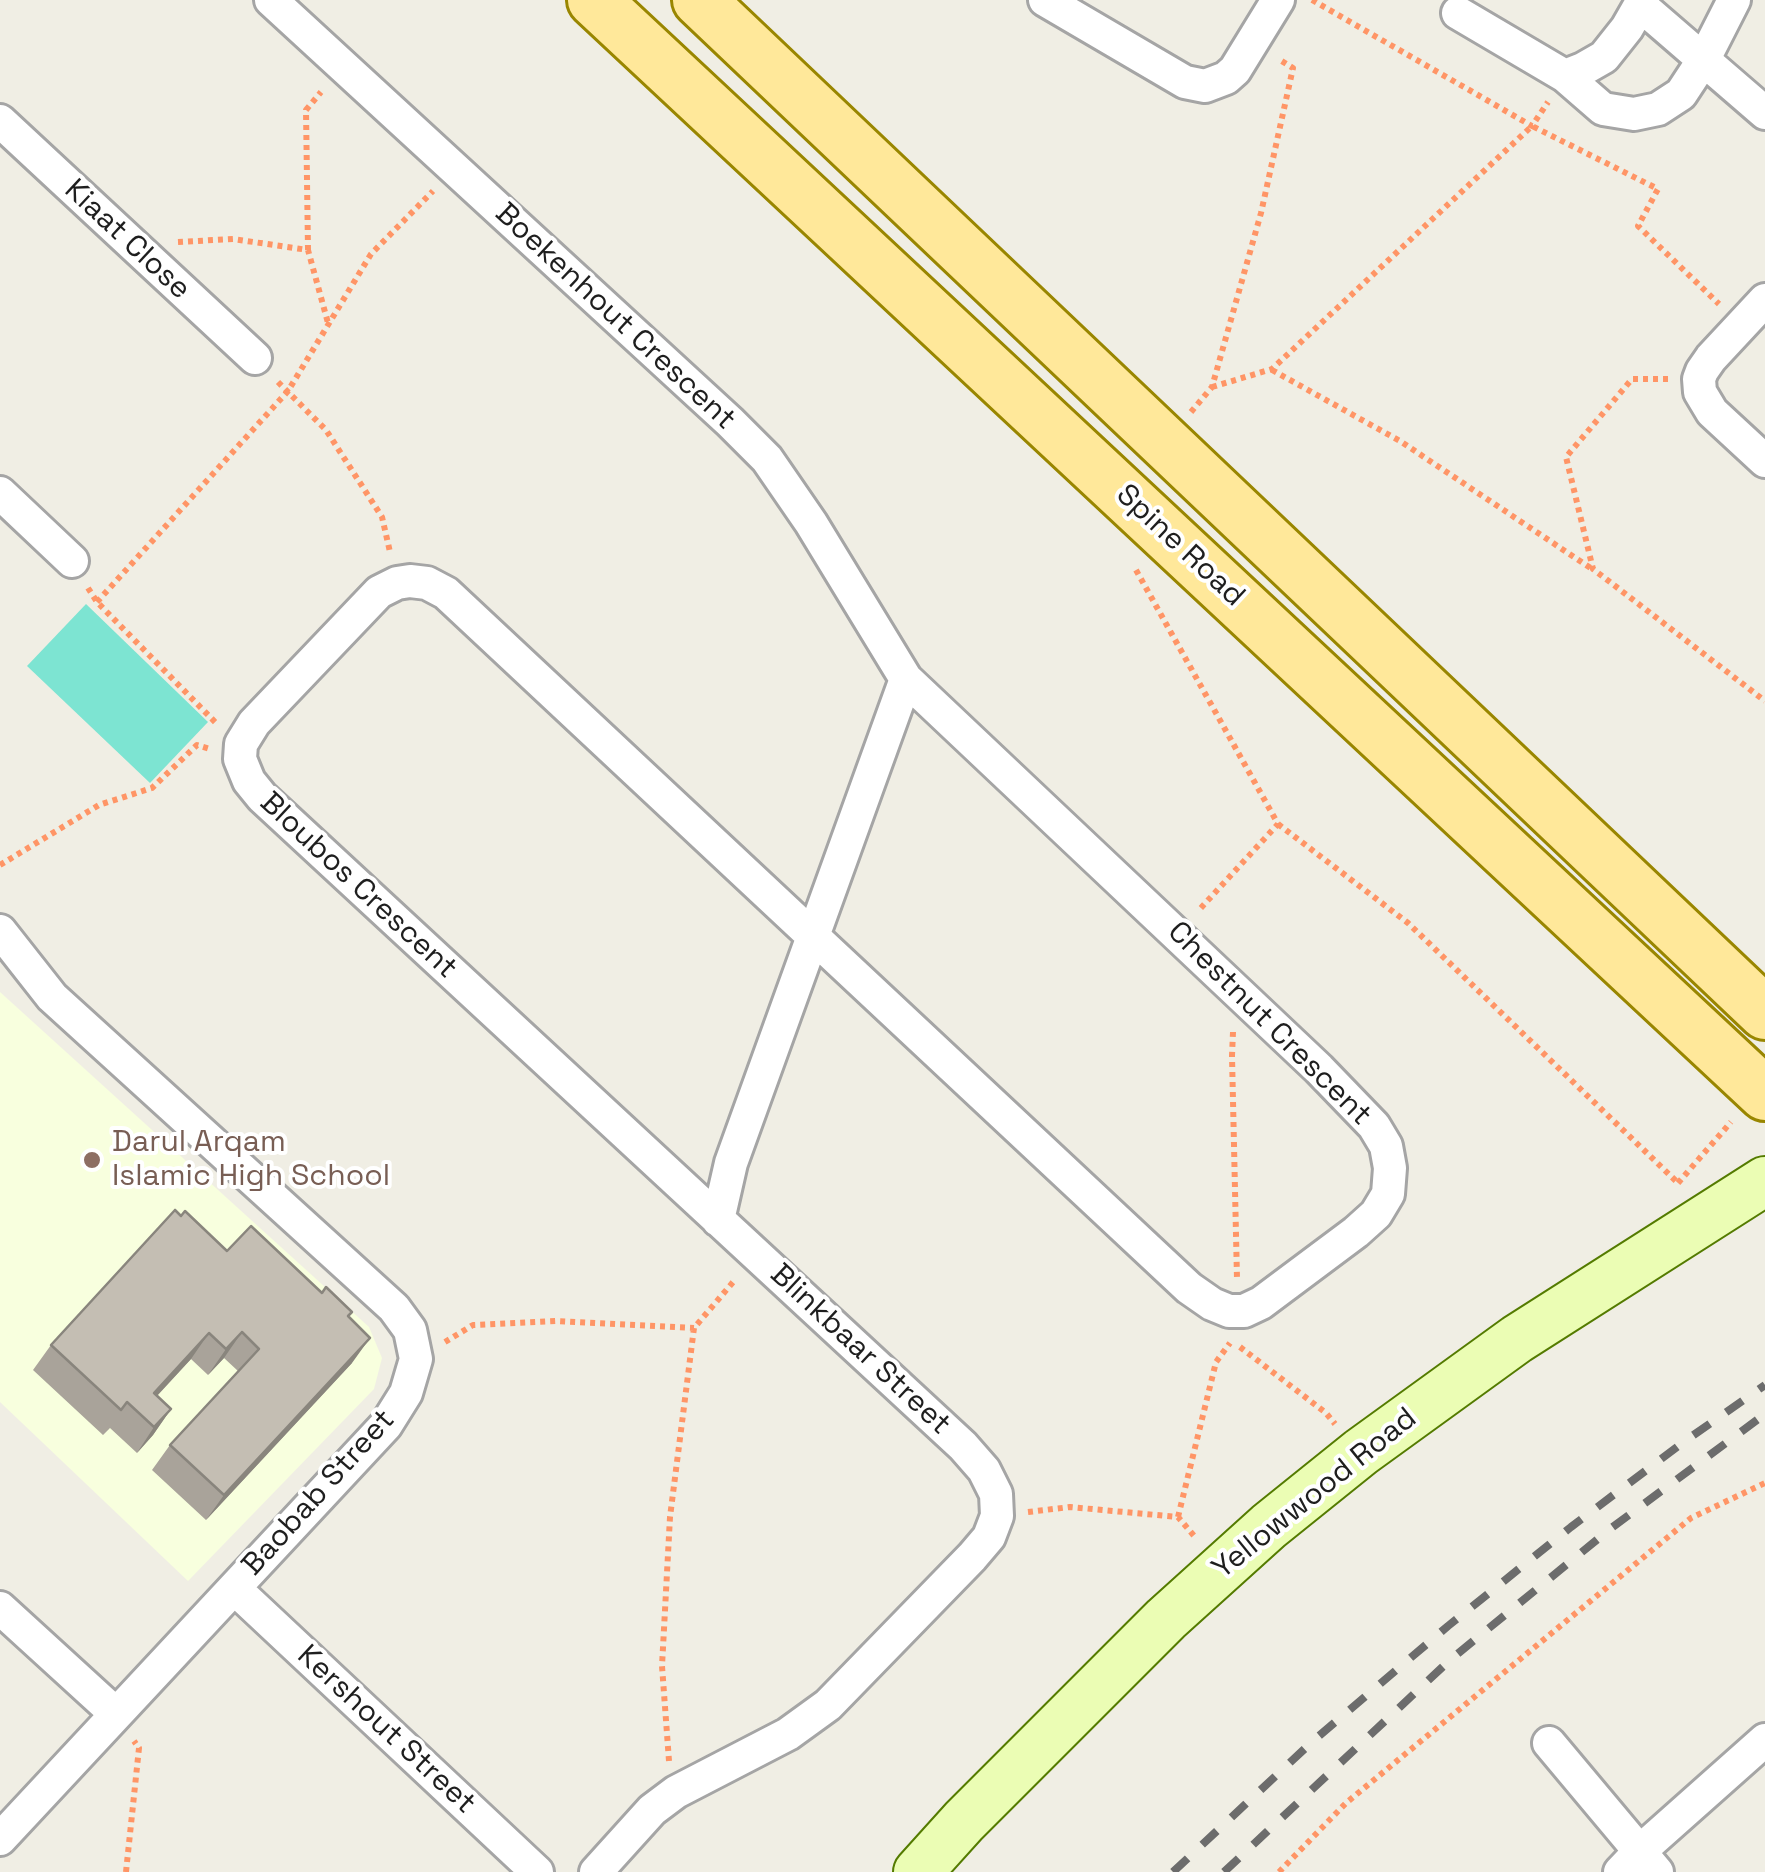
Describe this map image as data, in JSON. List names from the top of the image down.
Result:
{
  "streets": {
    "main road": ["Spine Road"],
    "street": [
      "Kiaat Close",
      "Boekenhout Crescent",
      "Bloubos Crescent",
      "Chestnut Crescent",
      "Blinkbaar Street",
      "Baobab Street",
      "Yellowwood Road",
      "Kershout Street"
    ]
  },
  "crossings": [
    ["Boekenhout Crescent", "Chestnut Crescent"],
    ["Bloubos Crescent", "Blinkbaar Street"],
    ["Baobab Street", "Kershout Street"]
  ],
  "places": ["Darul Arqam Islamic High School"]
}
